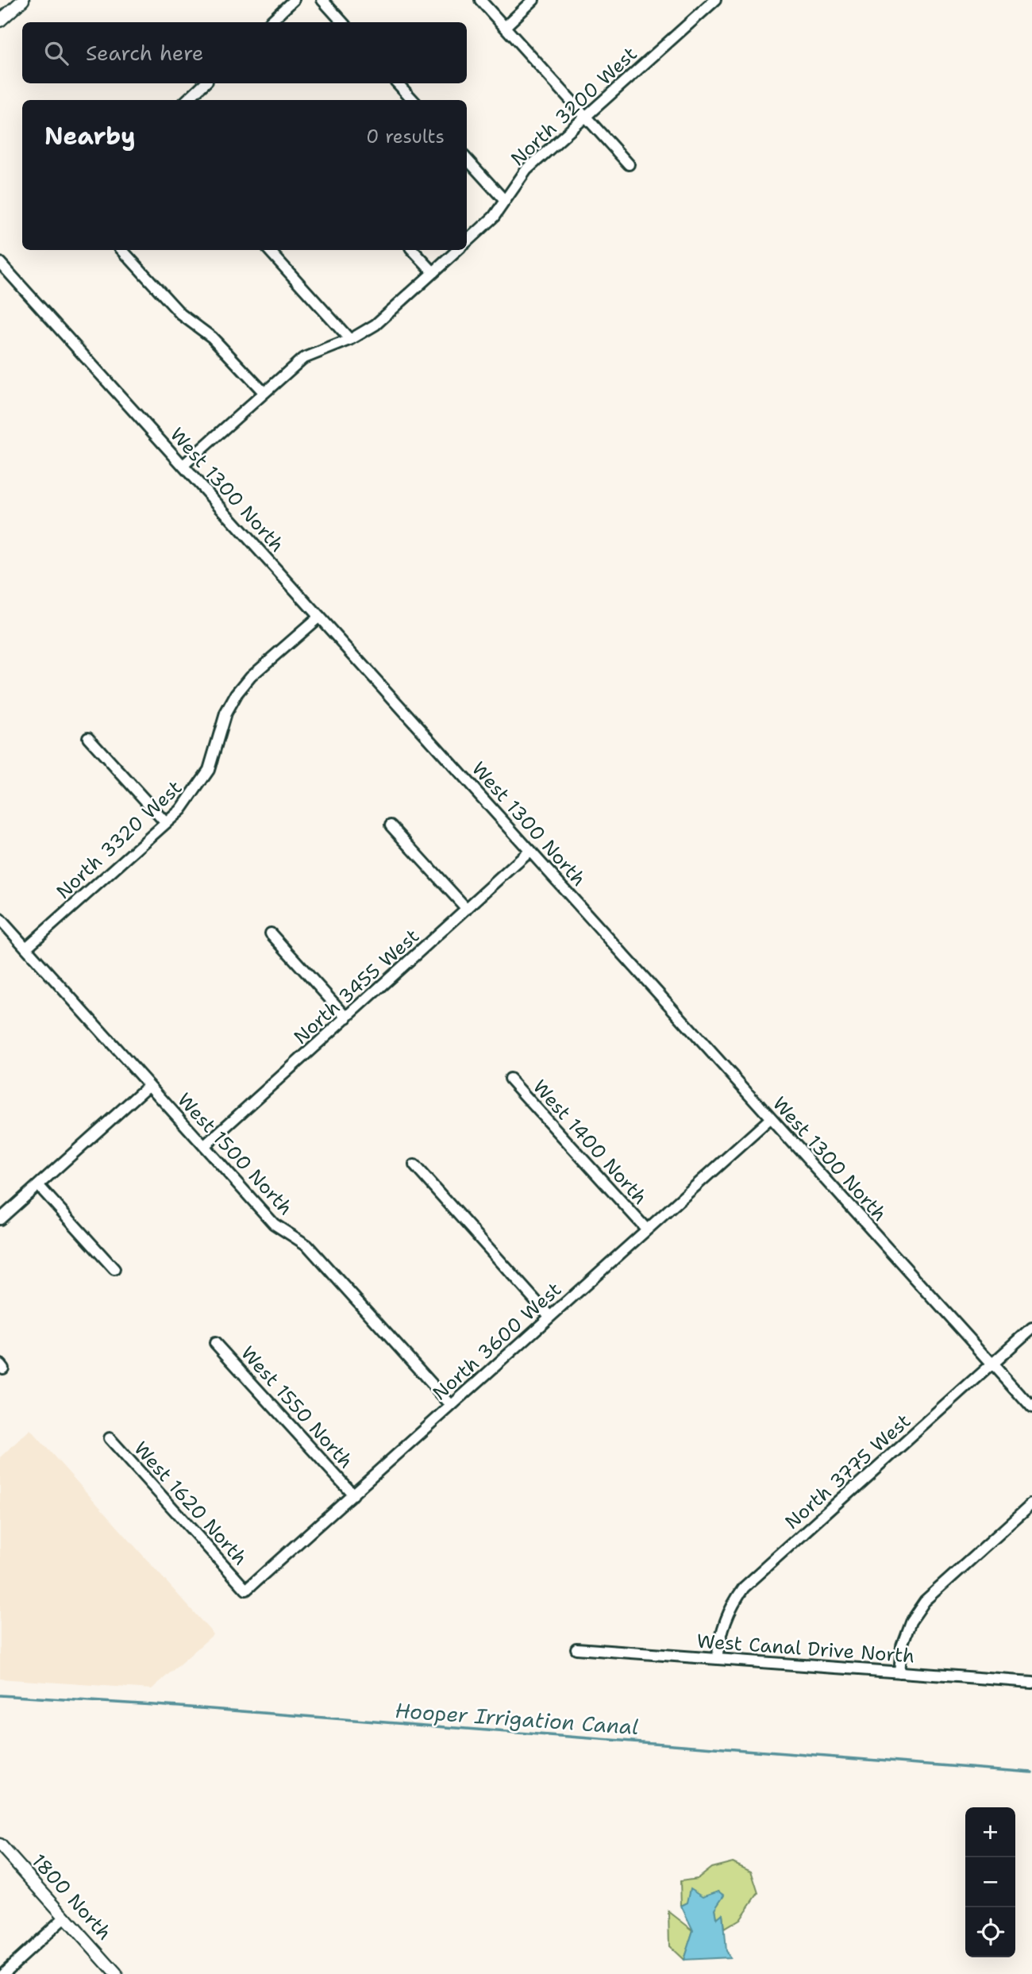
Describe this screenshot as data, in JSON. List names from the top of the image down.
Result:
{
  "streets": {
    "main road": ["1800 North"],
    "street": [
      "North 3200 West",
      "West 1300 North",
      "North 3320 West",
      "North 3455 West",
      "West 1400 North",
      "West 1500 North",
      "North 3600 West",
      "West 1550 North",
      "North 3775 West",
      "West 1620 North",
      "West Canal Drive North"
    ]
  },
  "crossings": [
    ["West 1300 North", "North 3320 West"],
    ["West 1300 North", "North 3455 West"],
    ["West 1300 North", "North 3600 West"],
    ["West 1300 North", "North 3775 West"],
    ["North 3320 West", "West 1500 North"],
    ["North 3455 West", "West 1500 North"],
    ["West 1400 North", "North 3600 West"],
    ["West 1500 North", "North 3600 West"],
    ["North 3600 West", "West 1550 North"],
    ["North 3600 West", "West 1620 North"],
    ["North 3775 West", "West Canal Drive North"]
  ],
  "water": ["Hooper Irrigation Canal"],
  "page": {
    "search": "Search here",
    "heading": ["Nearby", "0 results"],
    "map_buttons": ["+", "−"]
  }
}
